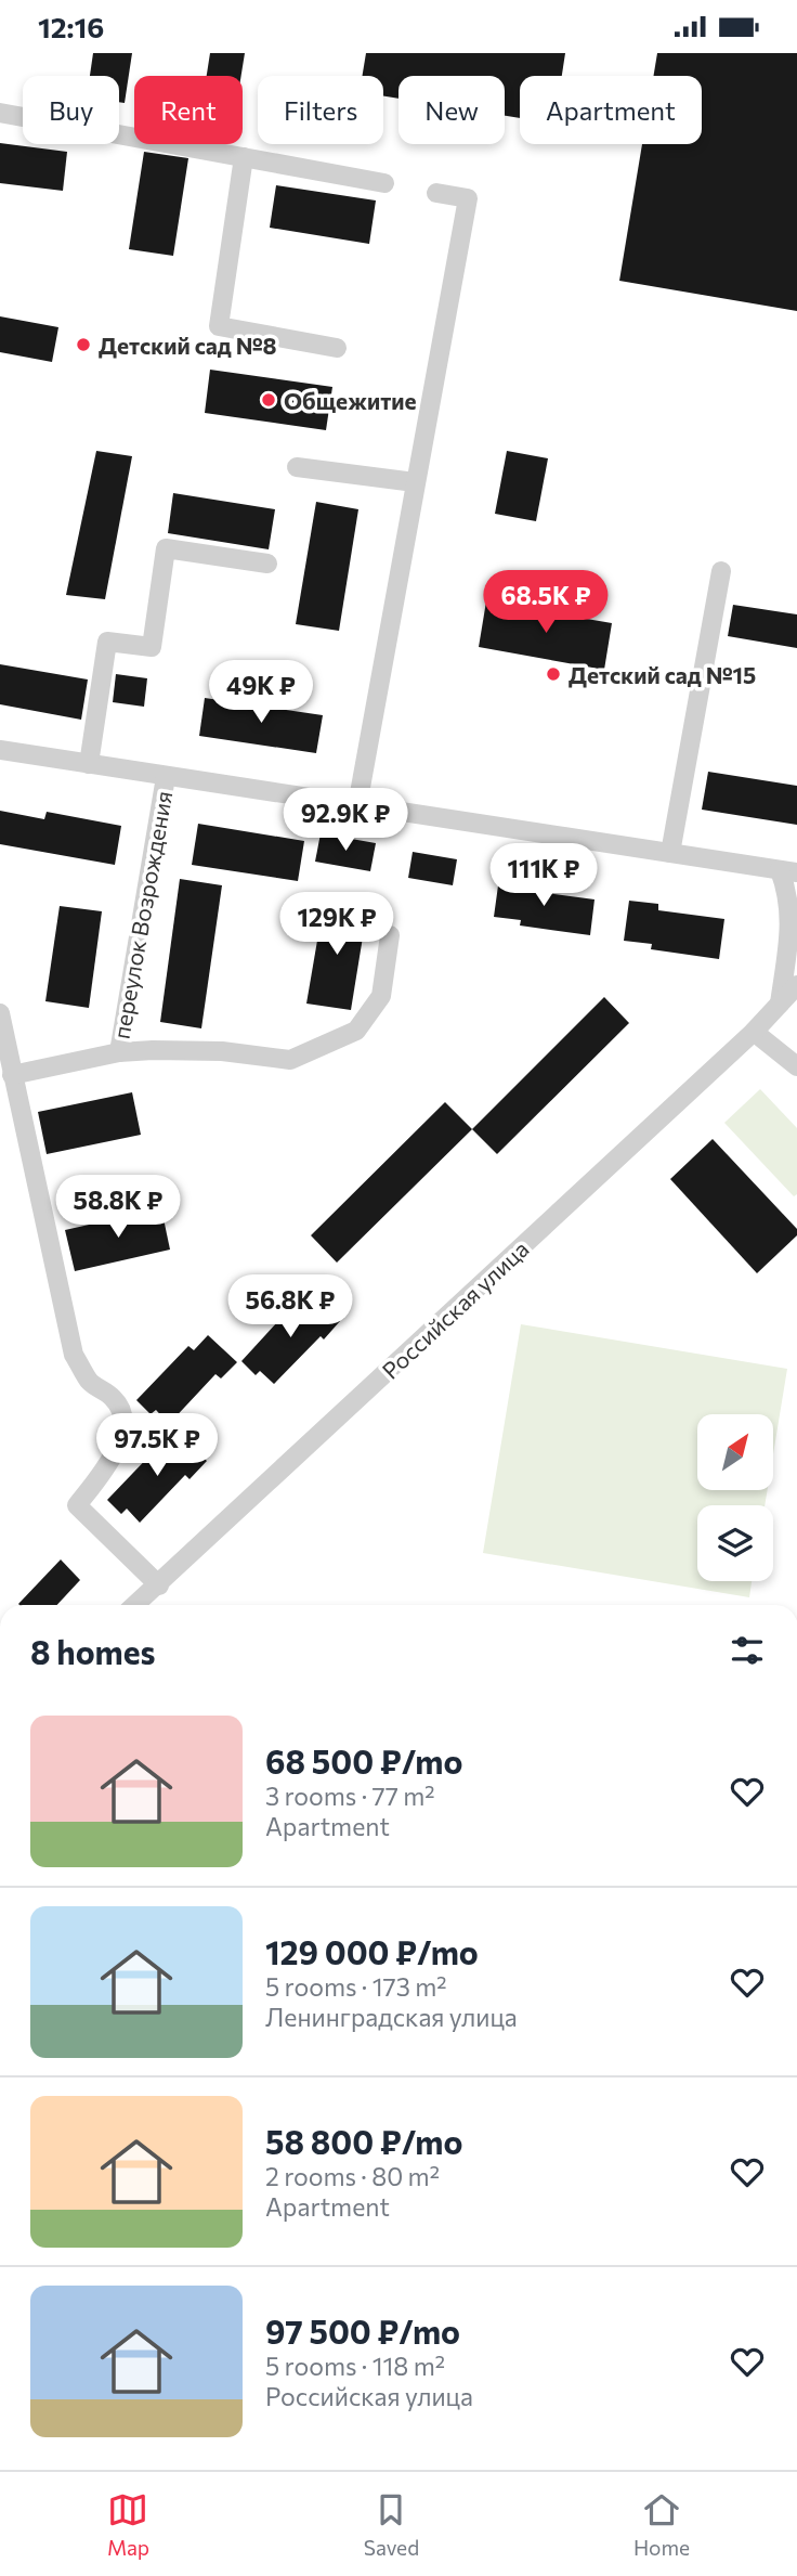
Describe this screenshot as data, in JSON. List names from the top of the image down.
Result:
{
  "streets": {
    "street": ["переулок Возрождения", "Российская улица"]
  },
  "places": ["Детский сад №8", "Общежитие", "Детский сад №15"],
  "north": "top right",
  "page": {
    "status": "12:16",
    "chip": [
      "Buy",
      "Rent",
      "Filters",
      "New",
      "Apartment"
    ],
    "price": [
      "68.5K ₽",
      "49K ₽",
      "92.9K ₽",
      "111K ₽",
      "129K ₽",
      "58.8K ₽",
      "56.8K ₽",
      "97.5K ₽"
    ],
    "heading": "8 homes",
    "list": [
      {
        "name": "68 500 ₽/mo",
        "note": "3 rooms · 77 m² · Apartment"
      },
      {
        "name": "129 000 ₽/mo",
        "note": "5 rooms · 173 m² · Ленинградская улица"
      },
      {
        "name": "58 800 ₽/mo",
        "note": "2 rooms · 80 m² · Apartment"
      },
      {
        "name": "97 500 ₽/mo",
        "note": "5 rooms · 118 m² · Российская улица"
      }
    ],
    "tabs": ["Map", "Saved", "Home"]
  }
}
